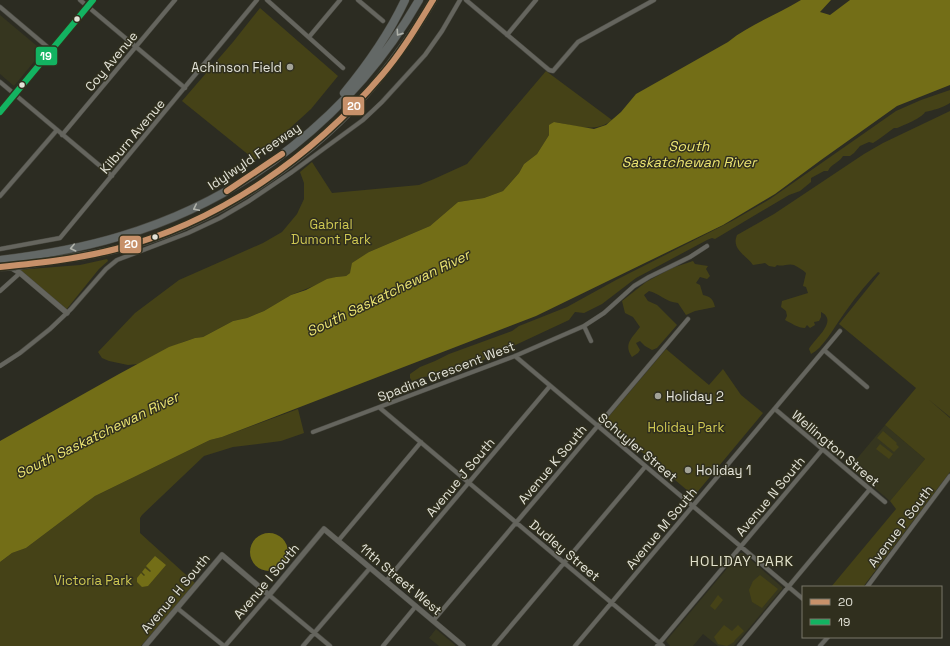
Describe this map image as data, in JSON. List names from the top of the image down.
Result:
{
  "streets": {
    "highway": ["Idylwyld Freeway"],
    "street": [
      "Coy Avenue",
      "Kilburn Avenue",
      "Spadina Crescent West",
      "Schuyler Street",
      "Wellington Street",
      "Avenue K South",
      "Avenue J South",
      "Avenue N South",
      "Avenue P South",
      "Avenue M South",
      "Dudley Street",
      "11th Street West",
      "Avenue I South",
      "Avenue H South"
    ]
  },
  "crossings": [
    ["Spadina Crescent West", "Schuyler Street"],
    ["Spadina Crescent West", "Dudley Street"],
    ["Schuyler Street", "Avenue K South"],
    ["Schuyler Street", "Avenue J South"],
    ["Schuyler Street", "Avenue N South"],
    ["Schuyler Street", "Avenue M South"],
    ["Wellington Street", "Avenue N South"],
    ["Wellington Street", "Avenue M South"],
    ["Avenue K South", "Dudley Street"],
    ["Avenue K South", "11th Street West"],
    ["Avenue J South", "Dudley Street"],
    ["Avenue J South", "11th Street West"],
    ["Avenue N South", "Dudley Street"],
    ["Avenue M South", "Dudley Street"],
    ["11th Street West", "Avenue I South"],
    ["Avenue I South", "Avenue H South"]
  ],
  "districts": ["HOLIDAY PARK"],
  "water": ["South Saskatchewan River"],
  "parks": ["Gabrial Dumont Park", "Holiday Park", "Victoria Park"],
  "places": ["Achinson Field", "Holiday 2", "Holiday 1"],
  "lines": ["transit line 20", "transit line 19"],
  "legend": ["20", "19"]
}
